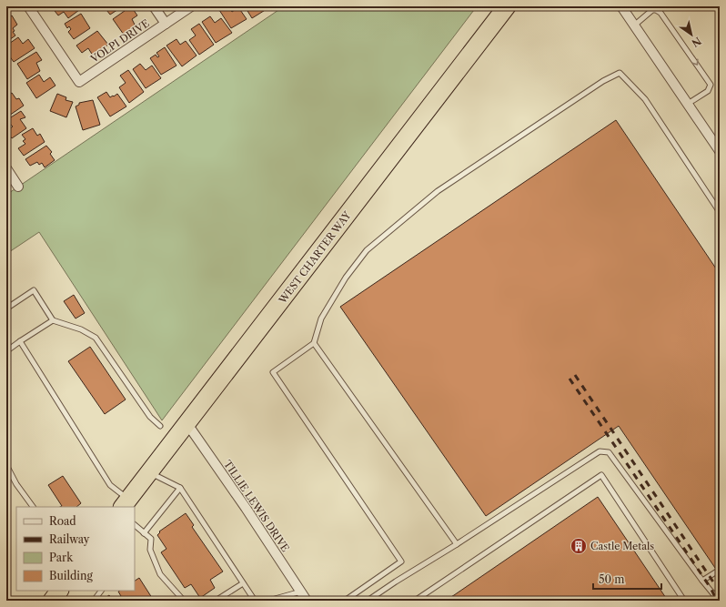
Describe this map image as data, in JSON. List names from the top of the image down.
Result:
{
  "streets": {
    "highway": ["WEST CHARTER WAY"],
    "street": ["VOLPI DRIVE", "TILLIE LEWIS DRIVE"]
  },
  "crossings": [
    ["WEST CHARTER WAY", "TILLIE LEWIS DRIVE"]
  ],
  "places": {
    "building": ["Castle Metals"]
  },
  "legend": [
    "Road",
    "Railway",
    "Park",
    "Building"
  ],
  "scale_bar": "50 m",
  "north": "bottom right"
}
